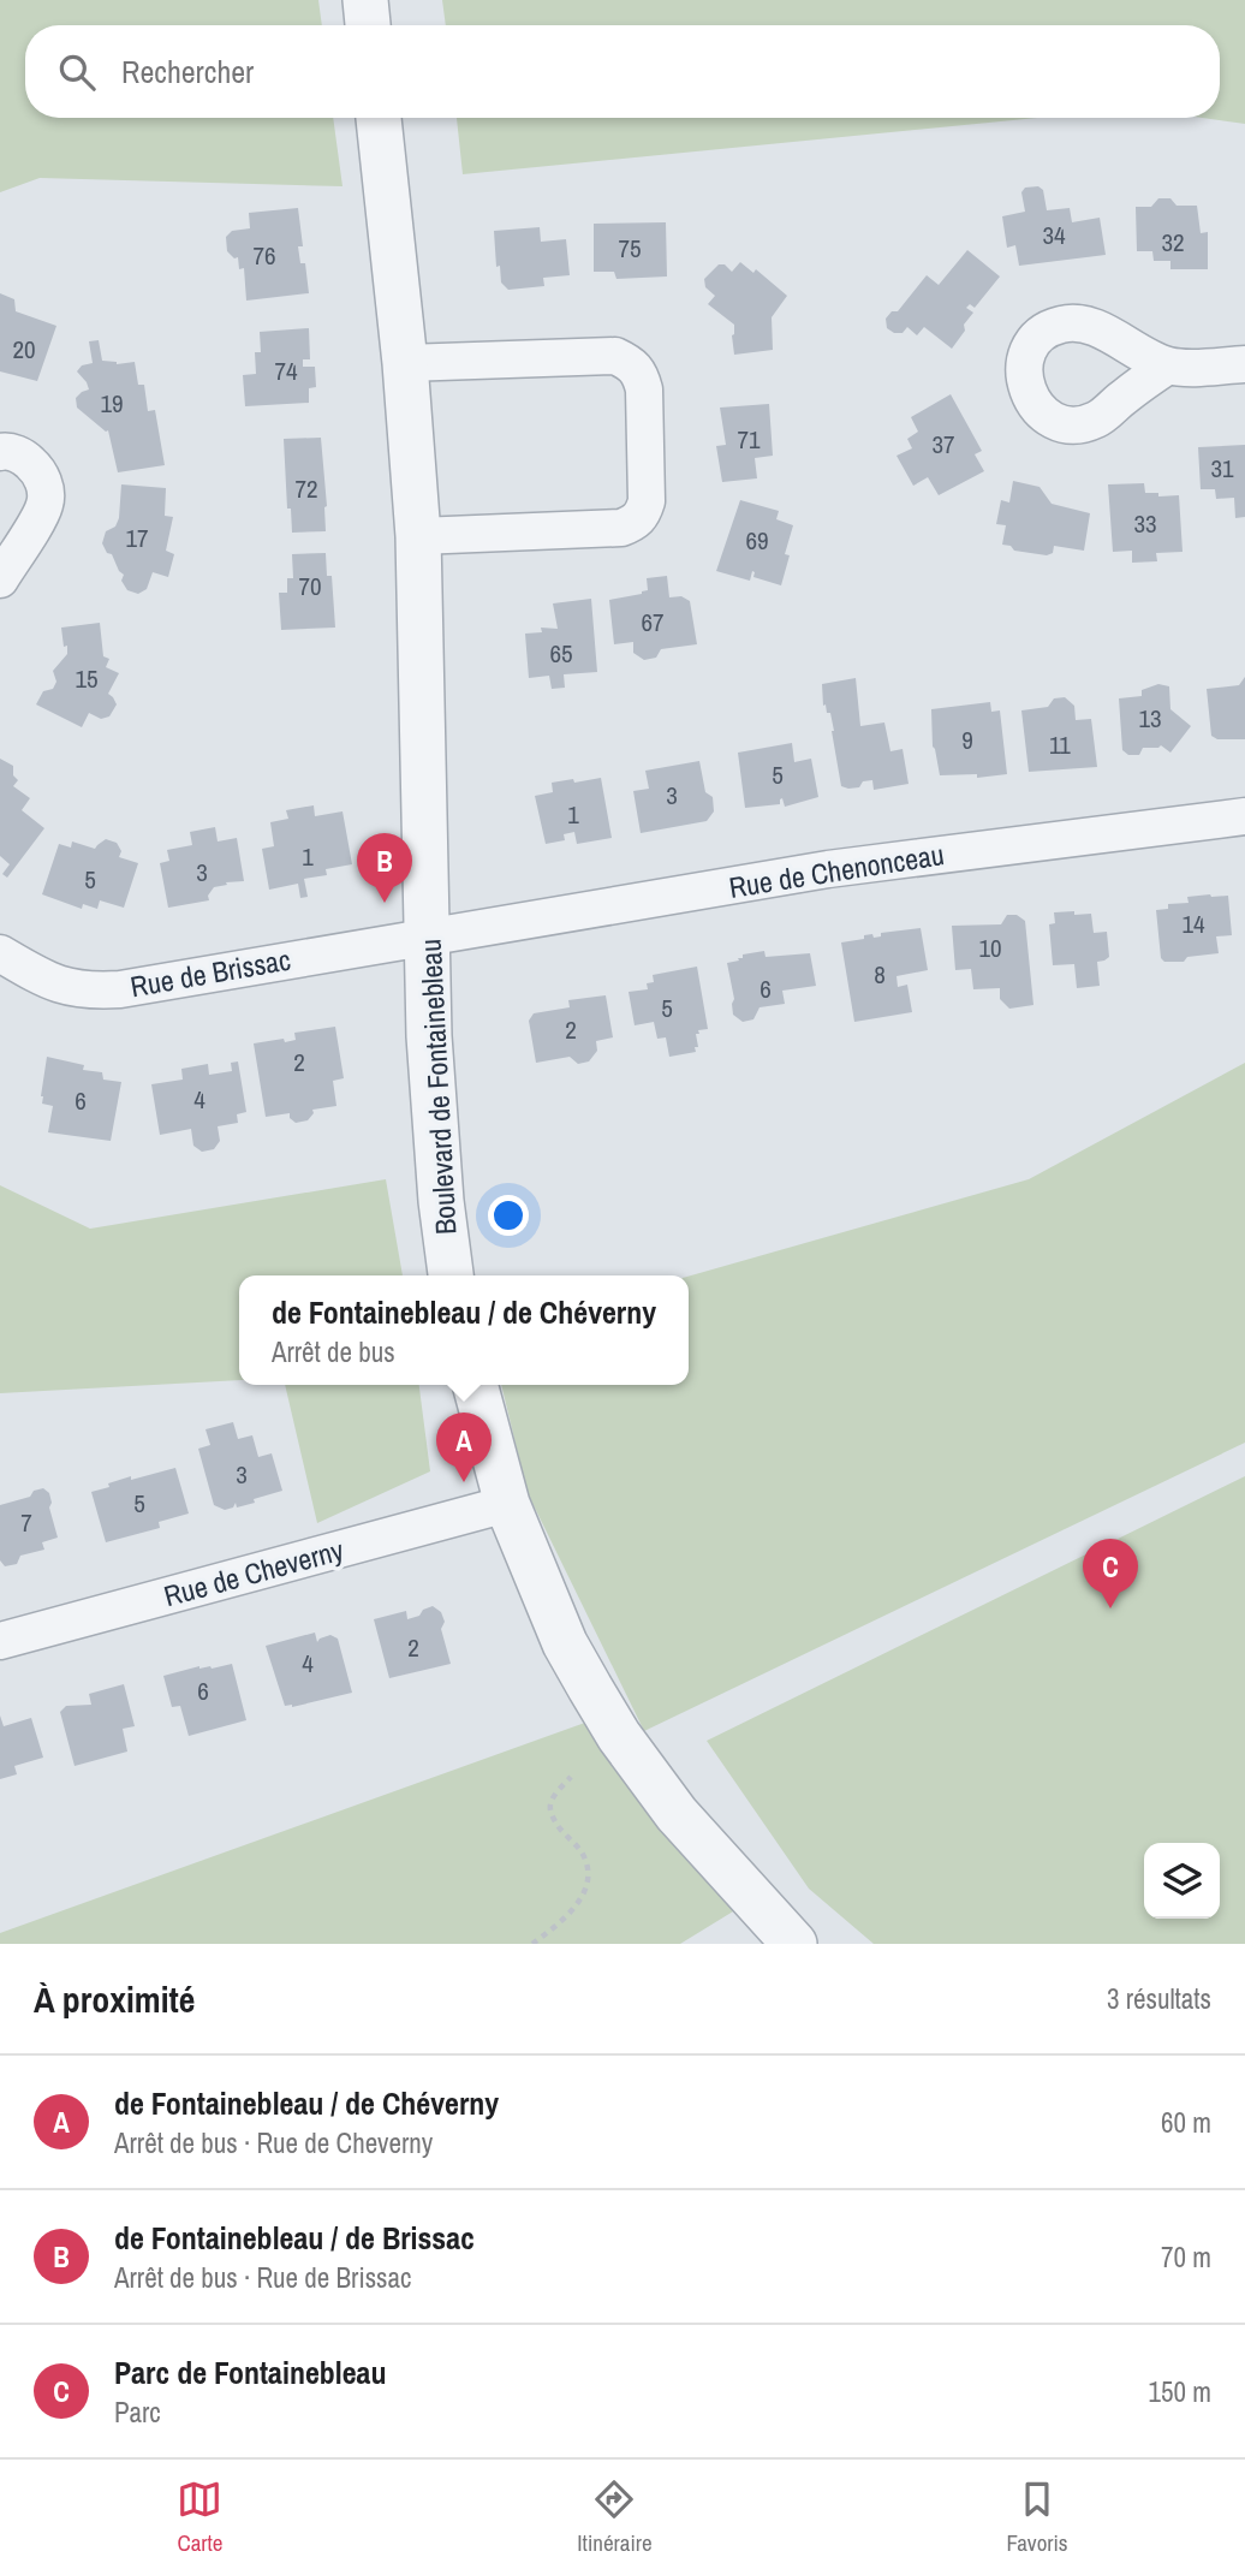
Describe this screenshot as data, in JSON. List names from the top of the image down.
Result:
{
  "streets": {
    "street": [
      "Rue de Chenonceau",
      "Rue de Brissac",
      "Boulevard de Fontainebleau",
      "Rue de Cheverny"
    ]
  },
  "crossings": [
    ["Rue de Chenonceau", "Rue de Brissac"],
    ["Rue de Chenonceau", "Boulevard de Fontainebleau"],
    ["Rue de Brissac", "Boulevard de Fontainebleau"]
  ],
  "house_numbers": [
    "34",
    "32",
    "75",
    "76",
    "20",
    "74",
    "19",
    "71",
    "37",
    "31",
    "72",
    "33",
    "17",
    "69",
    "70",
    "67",
    "65",
    "15",
    "13",
    "9",
    "11",
    "5",
    "3",
    "1",
    "1",
    "3",
    "5",
    "14",
    "10",
    "8",
    "6",
    "5",
    "2",
    "2",
    "4",
    "6",
    "3",
    "5",
    "7",
    "2",
    "4",
    "6"
  ],
  "page": {
    "search": "Rechercher",
    "pins": ["B", "A", "C"],
    "popup": ["de Fontainebleau / de Chéverny", "Arrêt de bus"],
    "heading": ["À proximité", "3 résultats"],
    "list": [
      {
        "mark": "A",
        "name": "de Fontainebleau / de Chéverny",
        "note": "Arrêt de bus · Rue de Cheverny",
        "value": "60 m"
      },
      {
        "mark": "B",
        "name": "de Fontainebleau / de Brissac",
        "note": "Arrêt de bus · Rue de Brissac",
        "value": "70 m"
      },
      {
        "mark": "C",
        "name": "Parc de Fontainebleau",
        "note": "Parc",
        "value": "150 m"
      }
    ],
    "nav": ["Carte", "Itinéraire", "Favoris"]
  }
}
